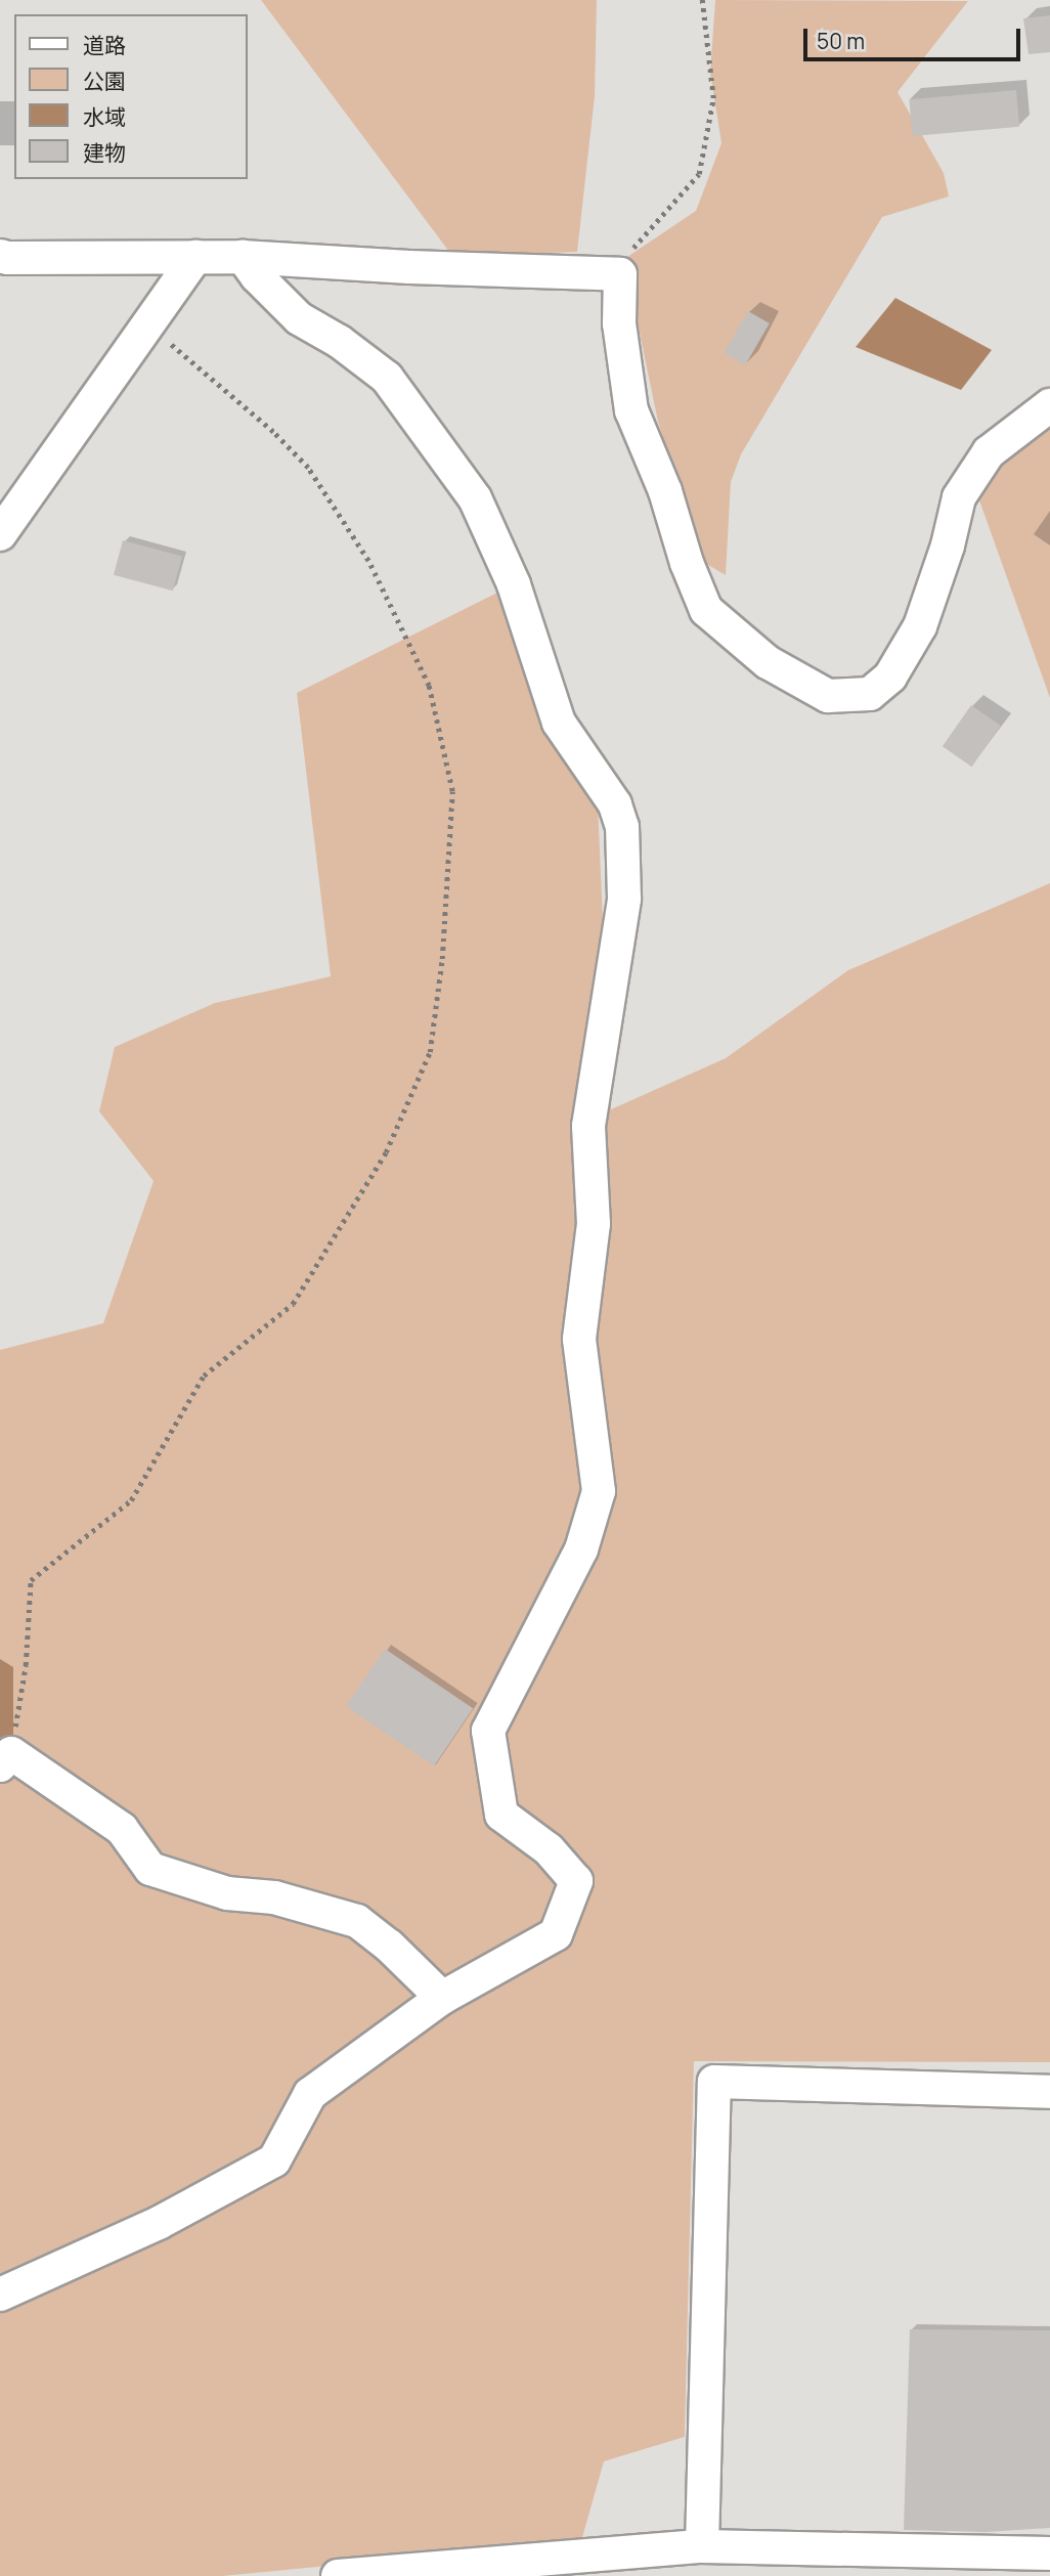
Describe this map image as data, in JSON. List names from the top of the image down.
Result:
{
  "legend": [
    "道路",
    "公園",
    "水域",
    "建物"
  ],
  "scale_bar": "50 m"
}
